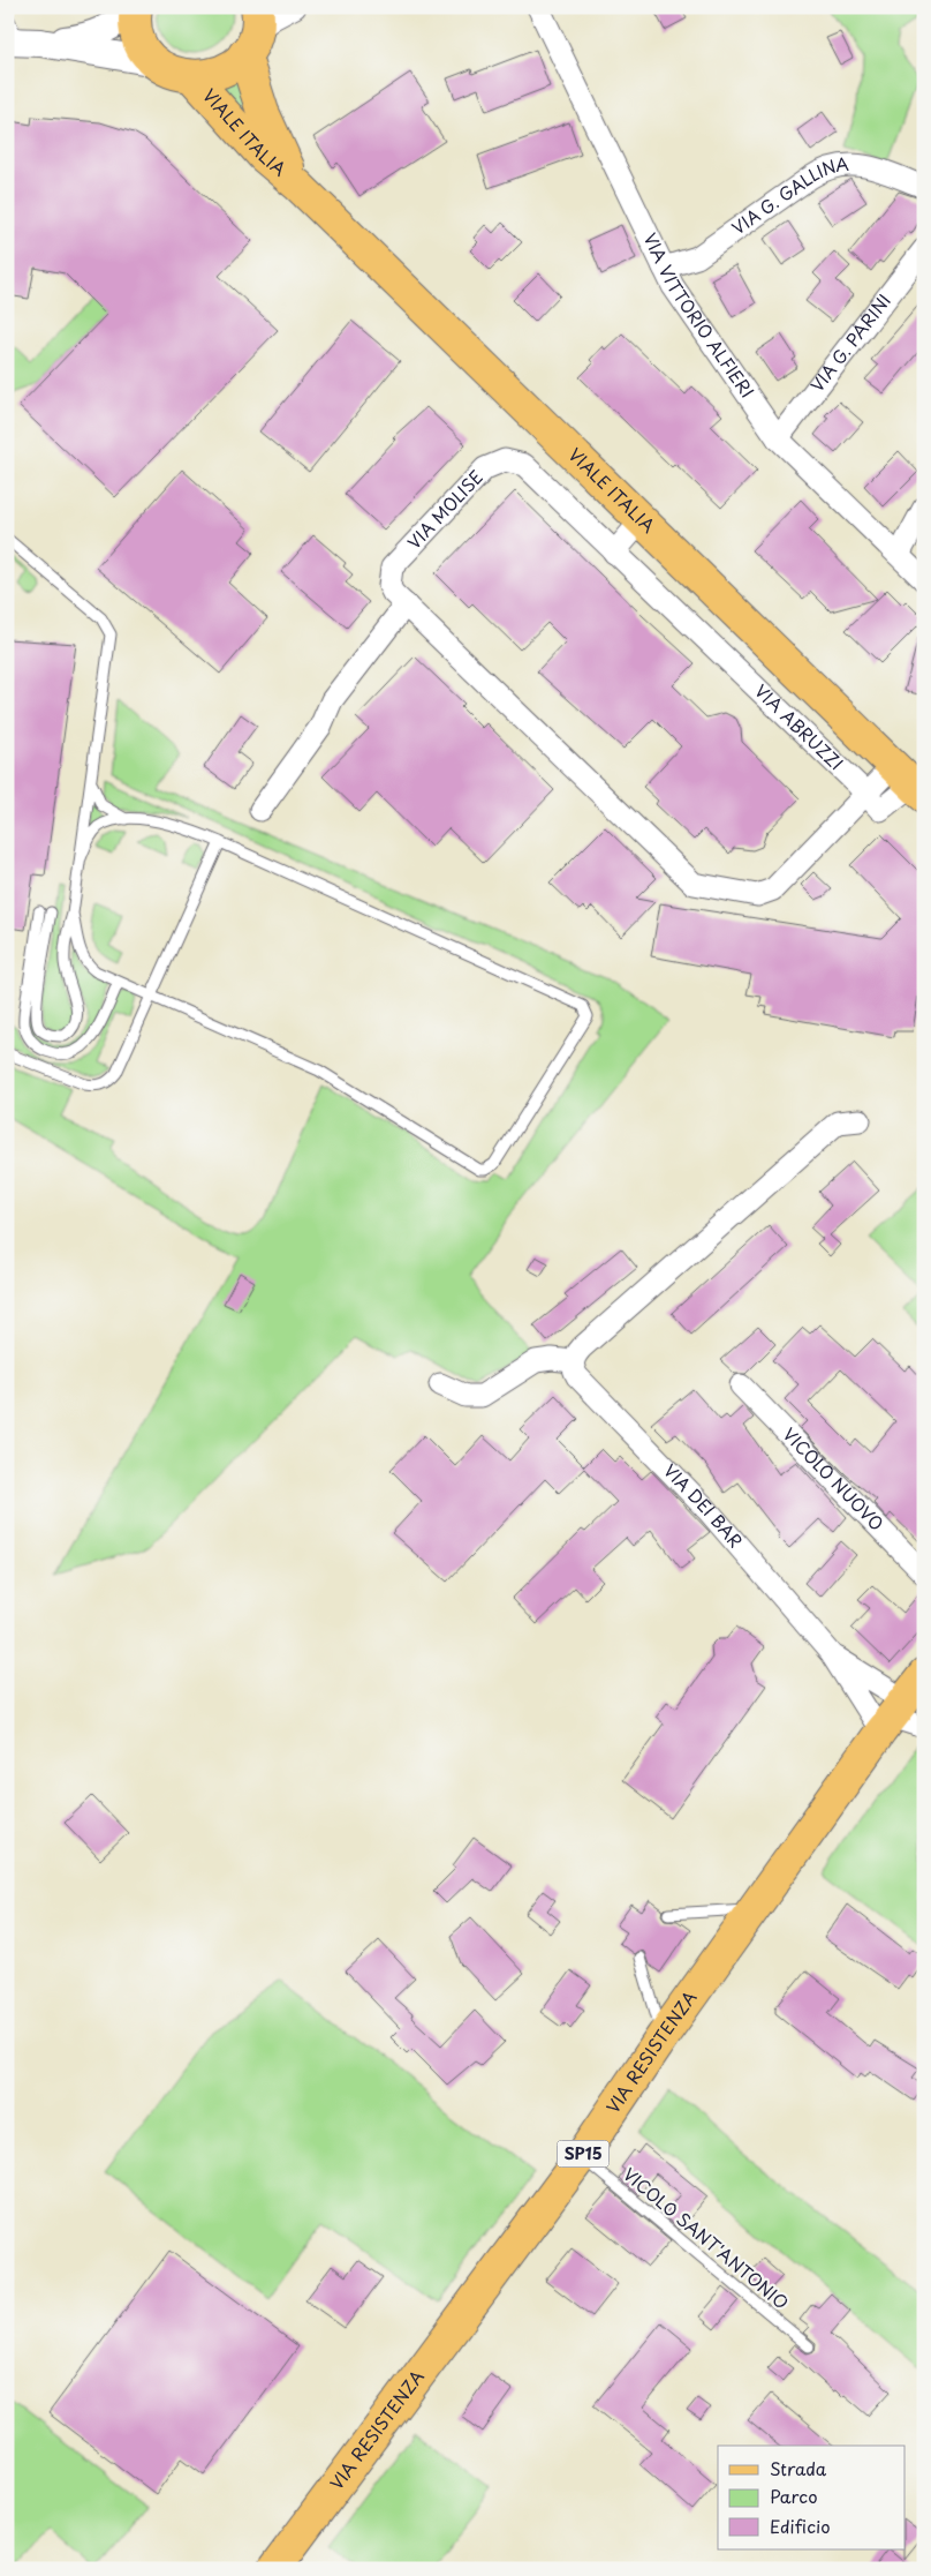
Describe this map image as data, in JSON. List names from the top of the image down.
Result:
{
  "streets": {
    "main road": ["VIALE ITALIA", "VIA RESISTENZA", "SP15"],
    "street": [
      "VIA G. GALLINA",
      "VIA VITTORIO ALFIERI",
      "VIA G. PARINI",
      "VIA MOLISE",
      "VIA ABRUZZI",
      "VICOLO NUOVO",
      "VIA DEI BAR"
    ],
    "lane": ["VICOLO SANT'ANTONIO"]
  },
  "crossings": [
    ["VIA G. GALLINA", "VIA VITTORIO ALFIERI"],
    ["VIA VITTORIO ALFIERI", "VIA G. PARINI"],
    ["VIA MOLISE", "VIA ABRUZZI"],
    ["VIA DEI BAR", "VIA RESISTENZA"],
    ["VIA RESISTENZA", "VICOLO SANT'ANTONIO"]
  ],
  "legend": ["Strada", "Parco", "Edificio"]
}
